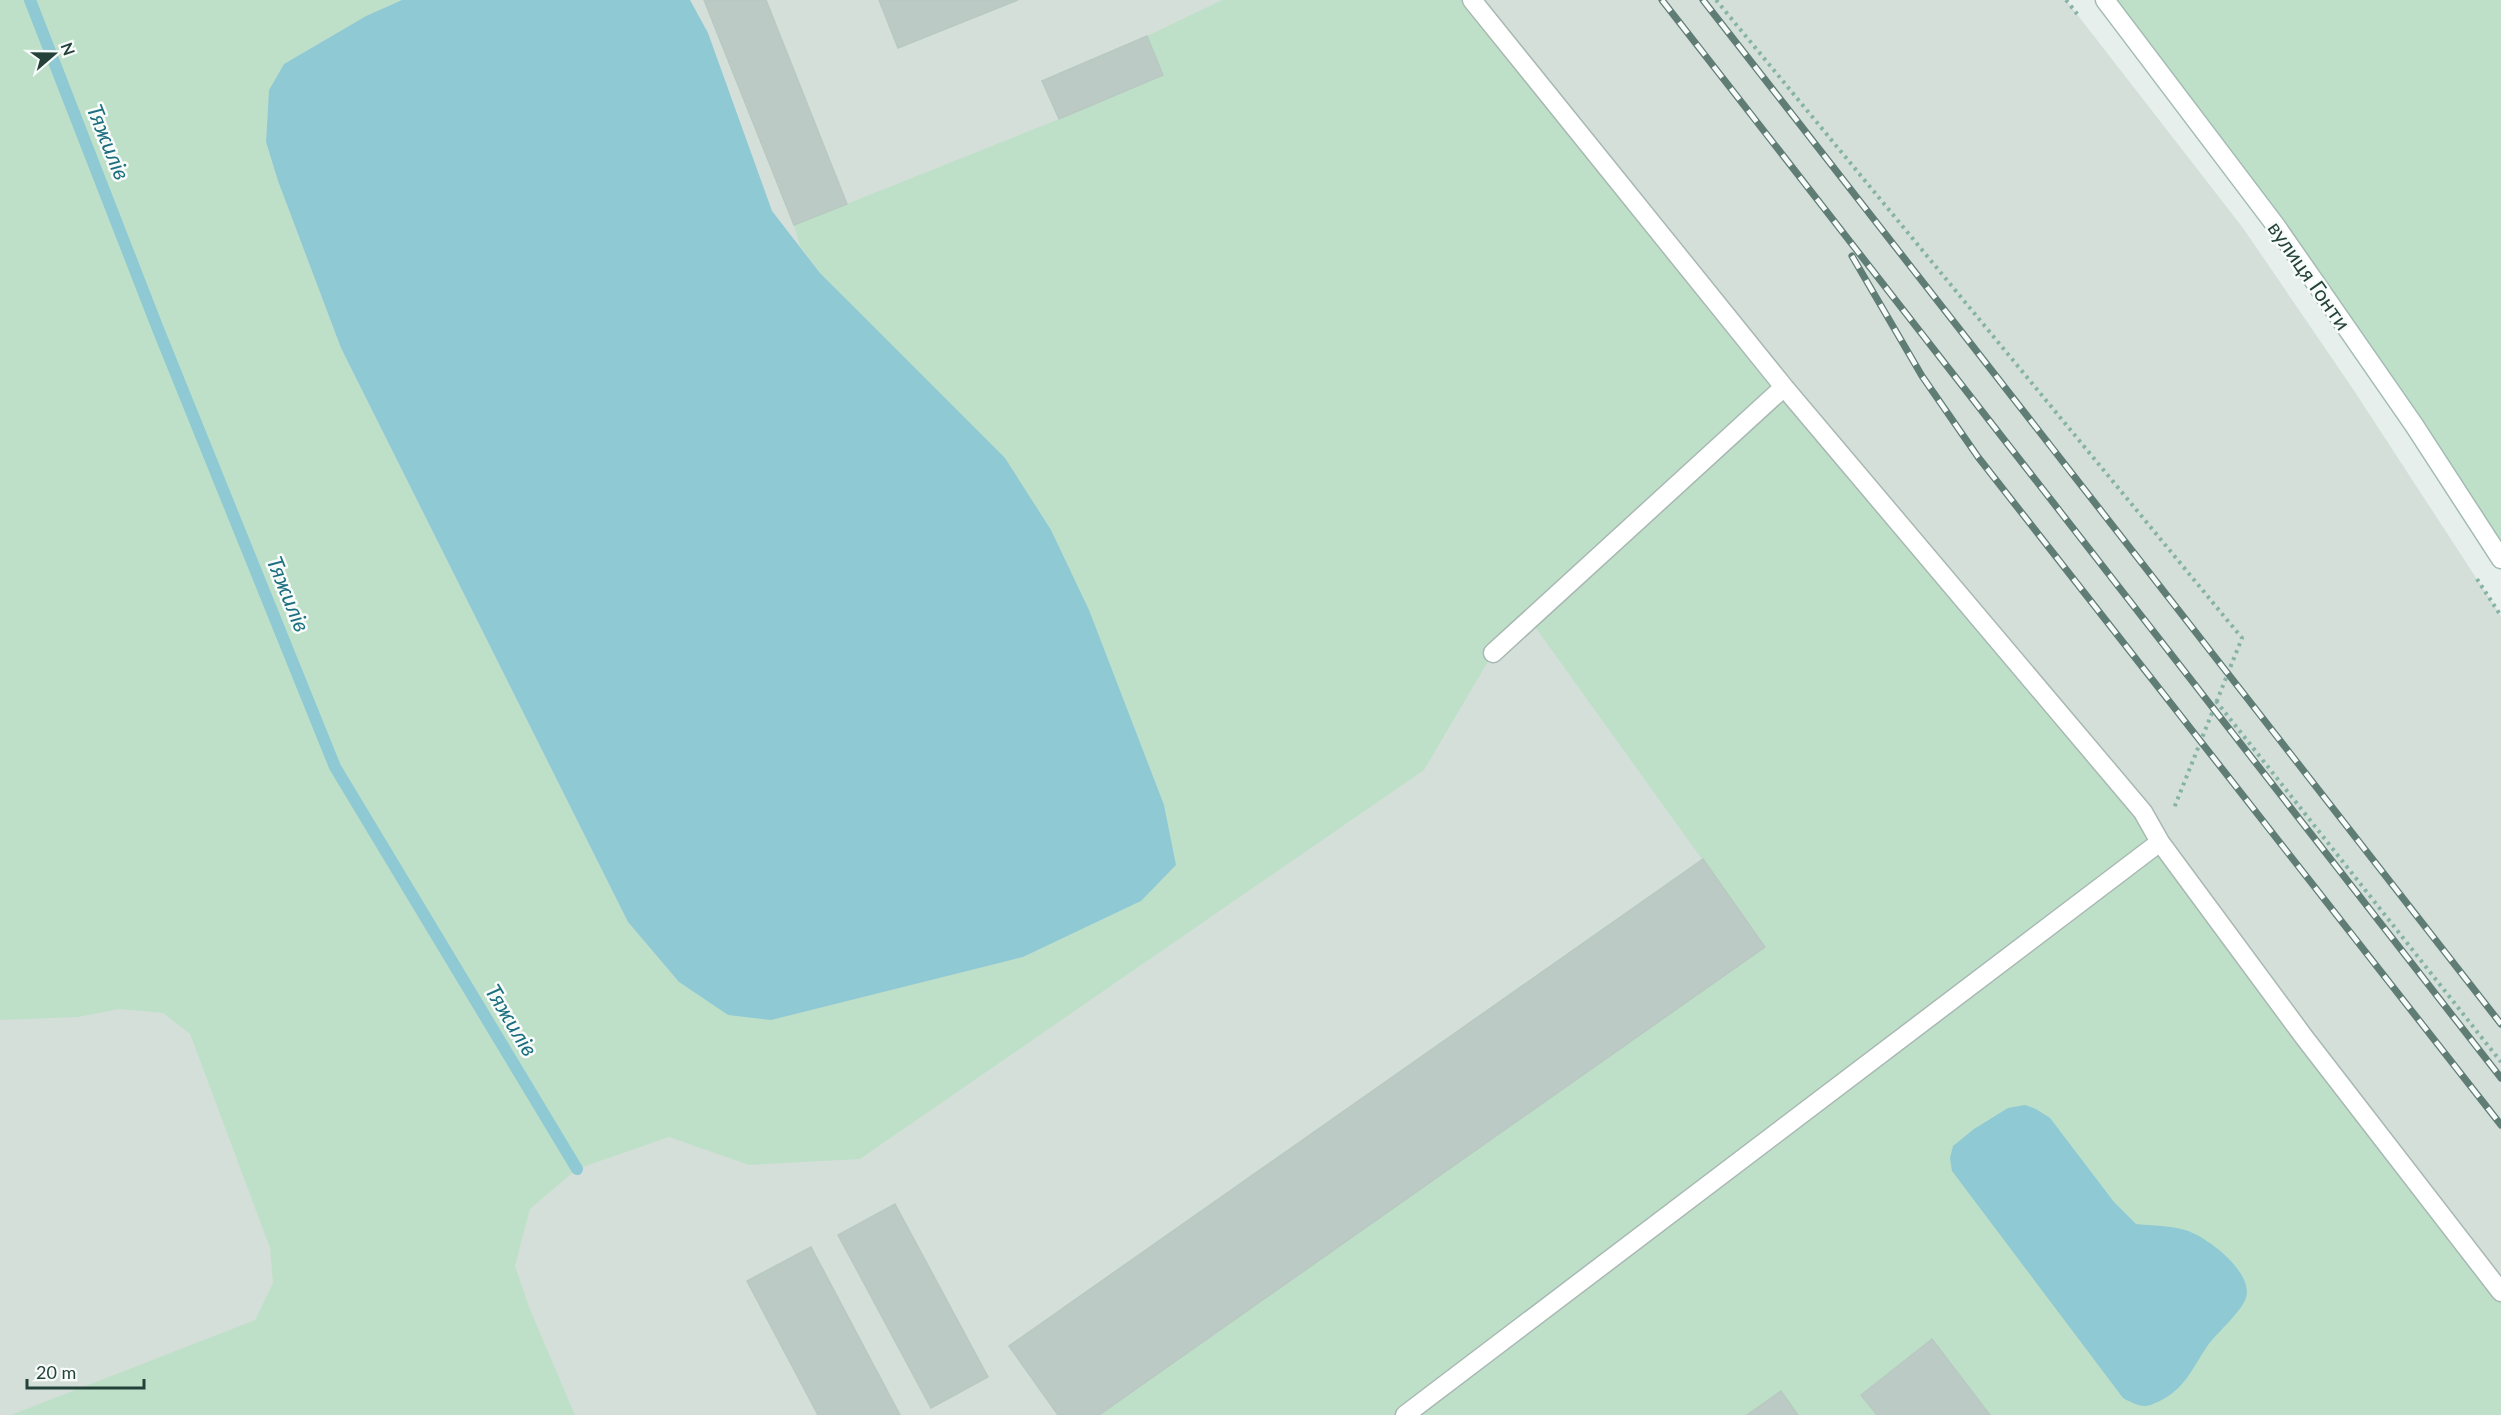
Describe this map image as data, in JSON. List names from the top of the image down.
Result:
{
  "streets": {
    "street": ["вулиця Гонти"]
  },
  "water": ["Тяжилів"],
  "scale_bar": "20 m",
  "north": "right"
}
